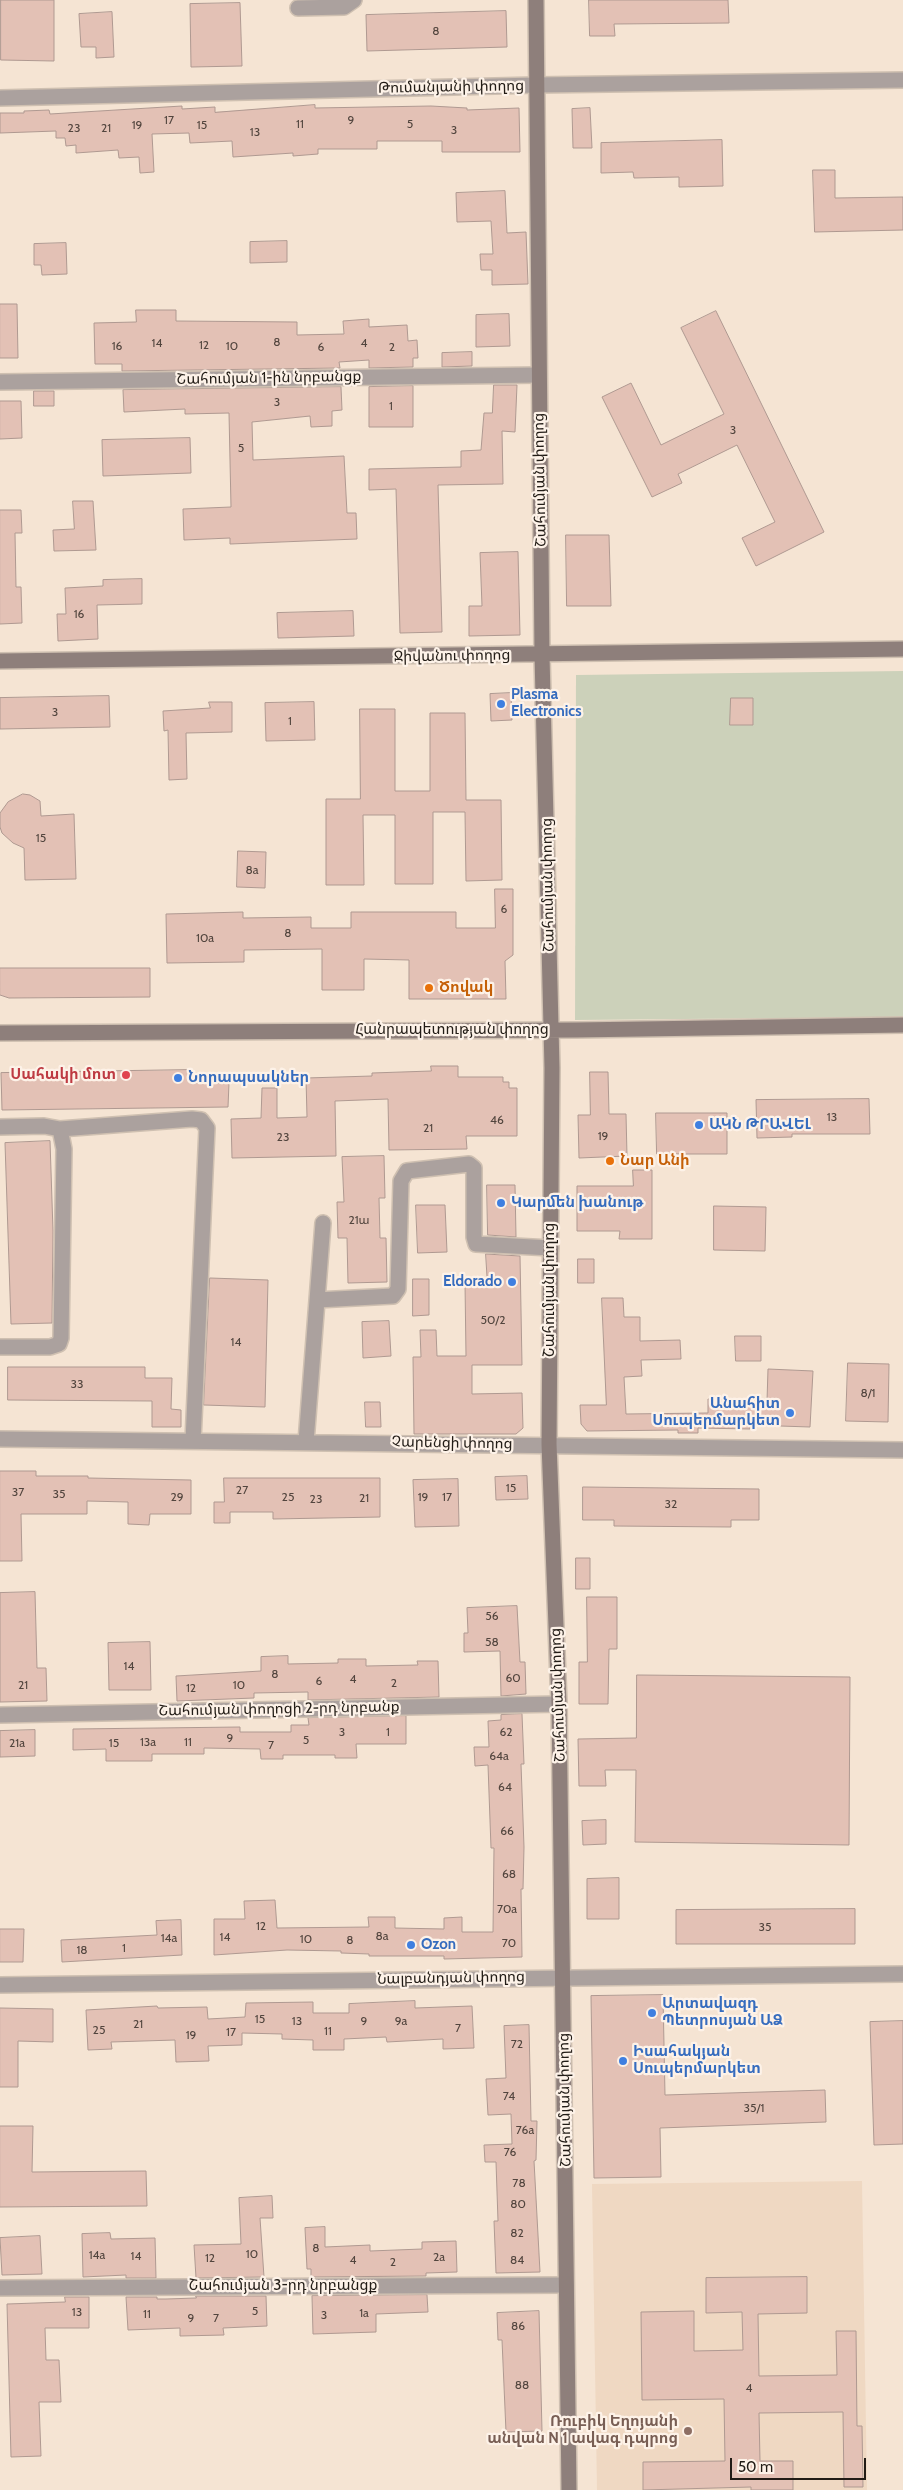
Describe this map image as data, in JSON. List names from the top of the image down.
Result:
{
  "streets": {
    "street": [
      "Թումանյանի փողոց",
      "Շահումյան 1-ին նրբանցք",
      "Շահումյան փողոց",
      "Ջիվանու փողոց",
      "Հանրապետության փողոց",
      "Չարենցի փողոց",
      "Շահումյան փողոցի 2-րդ նրբանք",
      "Նալբանդյան փողոց",
      "Շահումյան 3-րդ նրբանցք"
    ]
  },
  "crossings": [
    ["Թումանյանի փողոց", "Շահումյան փողոց"],
    ["Շահումյան 1-ին նրբանցք", "Շահումյան փողոց"],
    ["Շահումյան փողոց", "Ջիվանու փողոց"],
    ["Շահումյան փողոց", "Հանրապետության փողոց"],
    ["Շահումյան փողոց", "Չարենցի փողոց"],
    ["Շահումյան փողոց", "Շահումյան փողոցի 2-րդ նրբանք"],
    ["Շահումյան փողոց", "Նալբանդյան փողոց"],
    ["Շահումյան փողոց", "Շահումյան 3-րդ նրբանցք"]
  ],
  "places": [
    "Plasma Electronics",
    "Ծովակ",
    "Սահակի մոտ",
    "Նորապսակներ",
    "ԱԿՆ ԹՐԱՎԵԼ",
    "Նար Անի",
    "Կարմեն խանութ",
    "Eldorado",
    "Անահիտ Սուպերմարկետ",
    "Ozon",
    "Արտավազդ Պետրոսյան ԱՁ",
    "Իսահակյան Սուպերմարկետ",
    "Ռուբիկ Եղոյանի անվան N 1 ավագ դպրոց"
  ],
  "house_numbers": [
    "8",
    "17",
    "9",
    "11",
    "5",
    "19",
    "15",
    "23",
    "21",
    "3",
    "13",
    "8",
    "14",
    "4",
    "12",
    "16",
    "10",
    "6",
    "2",
    "3",
    "1",
    "3",
    "5",
    "16",
    "3",
    "1",
    "15",
    "8a",
    "6",
    "8",
    "10a",
    "13",
    "46",
    "21",
    "19",
    "23",
    "21ա",
    "50/2",
    "14",
    "33",
    "8/1",
    "15",
    "27",
    "37",
    "35",
    "29",
    "25",
    "19",
    "17",
    "21",
    "23",
    "32",
    "56",
    "58",
    "14",
    "8",
    "60",
    "4",
    "6",
    "2",
    "21",
    "10",
    "12",
    "3",
    "1",
    "62",
    "9",
    "5",
    "13a",
    "11",
    "21a",
    "15",
    "7",
    "64a",
    "64",
    "66",
    "68",
    "70a",
    "12",
    "35",
    "8a",
    "14",
    "14a",
    "10",
    "8",
    "70",
    "1",
    "18",
    "15",
    "13",
    "9",
    "9a",
    "21",
    "7",
    "25",
    "11",
    "17",
    "19",
    "72",
    "74",
    "35/1",
    "76a",
    "76",
    "78",
    "80",
    "82",
    "8",
    "10",
    "14a",
    "14",
    "2a",
    "12",
    "4",
    "84",
    "2",
    "5",
    "13",
    "1a",
    "11",
    "3",
    "9",
    "7",
    "86",
    "88",
    "4"
  ],
  "scale_bar": "50 m"
}
